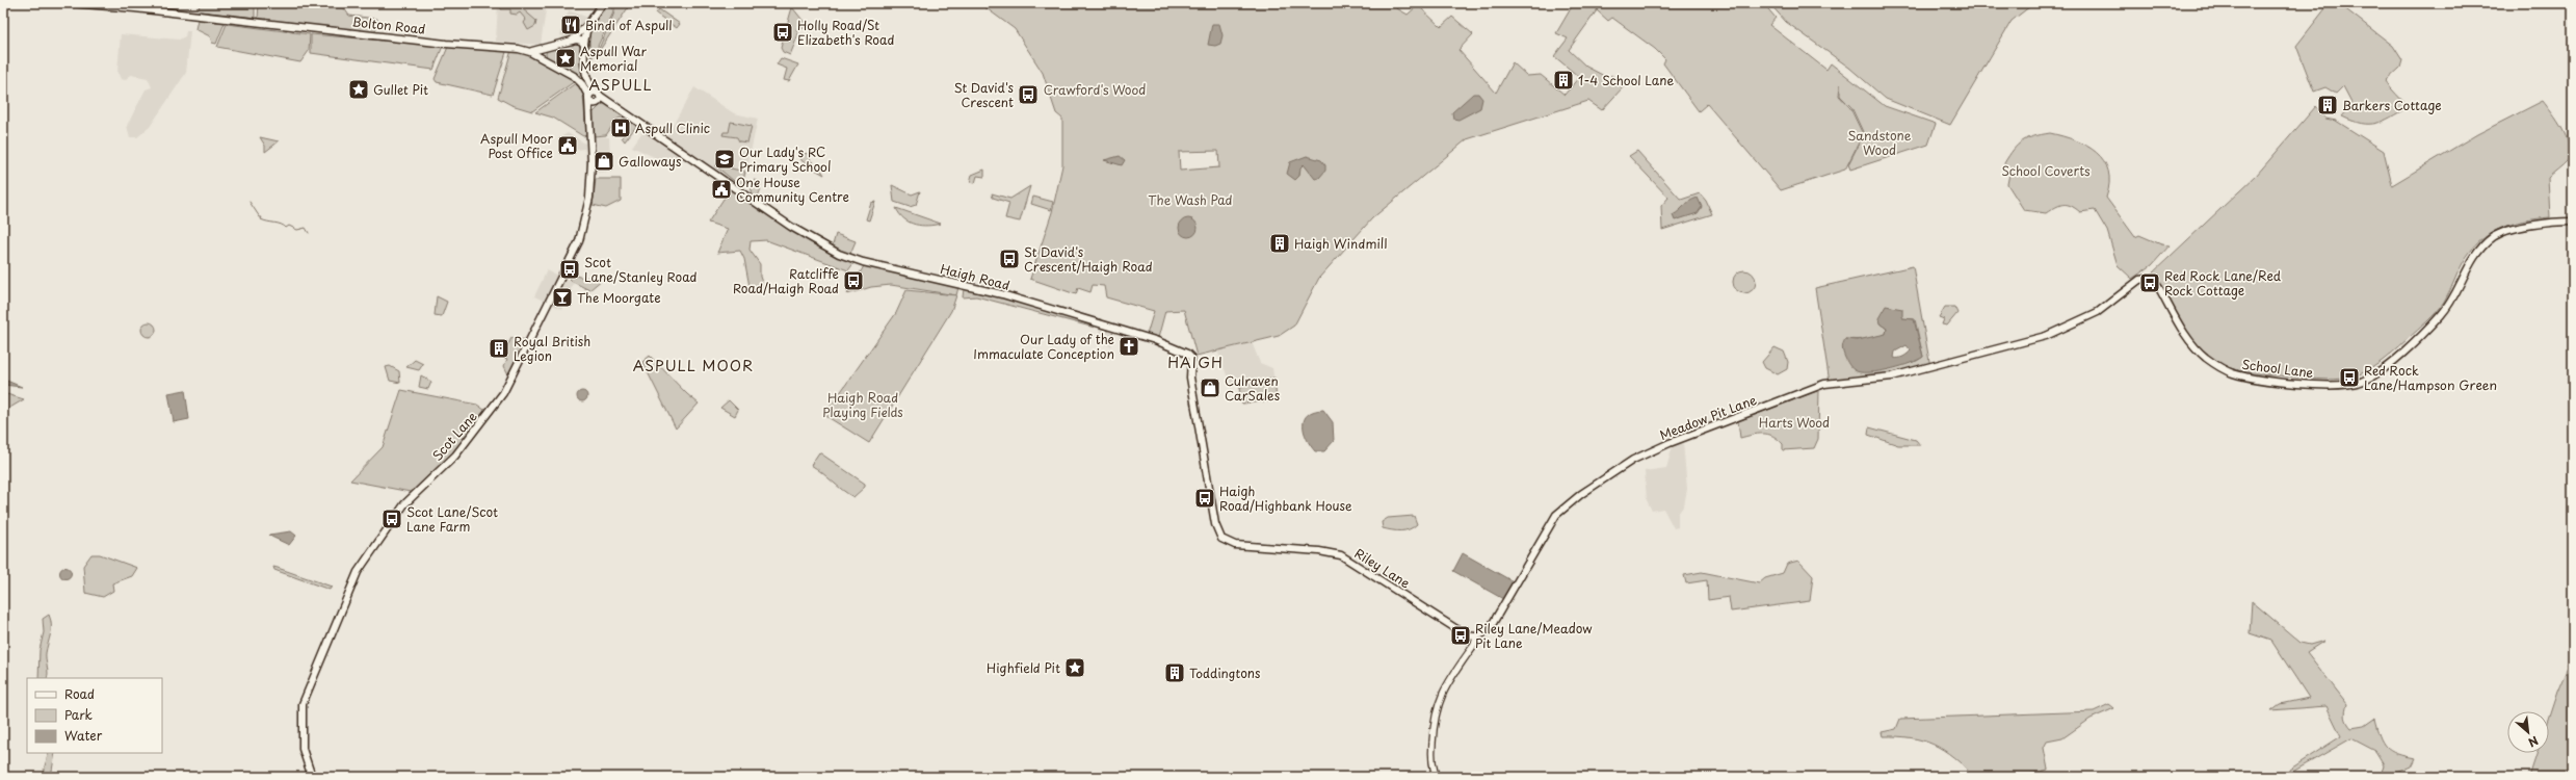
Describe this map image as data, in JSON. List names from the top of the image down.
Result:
{
  "streets": {
    "main road": [
      "Bolton Road",
      "Haigh Road",
      "School Lane",
      "Meadow Pit Lane",
      "Scot Lane",
      "Riley Lane"
    ]
  },
  "crossings": [
    ["Bolton Road", "Haigh Road"],
    ["Bolton Road", "Scot Lane"],
    ["Haigh Road", "Riley Lane"],
    ["School Lane", "Meadow Pit Lane"],
    ["Meadow Pit Lane", "Riley Lane"]
  ],
  "districts": ["ASPULL", "HAIGH", "ASPULL MOOR"],
  "parks": [
    "Crawford's Wood",
    "Sandstone Wood",
    "School Coverts",
    "The Wash Pad",
    "Haigh Road Playing Fields",
    "Harts Wood"
  ],
  "places": {
    "restaurant": ["Bindi of Aspull"],
    "bus stop": [
      "Holly Road/St Elizabeth's Road",
      "St David's Crescent",
      "St David's Crescent/Haigh Road",
      "Scot Lane/Stanley Road",
      "Ratcliffe Road/Haigh Road",
      "Red Rock Lane/Red Rock Cottage",
      "Red Rock Lane/Hampson Green",
      "Haigh Road/Highbank House",
      "Scot Lane/Scot Lane Farm",
      "Riley Lane/Meadow Pit Lane"
    ],
    "place": ["Aspull War Memorial", "Gullet Pit", "Highfield Pit"],
    "building": [
      "1-4 School Lane",
      "Barkers Cottage",
      "Haigh Windmill",
      "Royal British Legion",
      "Toddingtons"
    ],
    "hospital": ["Aspull Clinic"],
    "public building": ["Aspull Moor Post Office", "One House Community Centre"],
    "school or university": ["Our Lady's RC Primary School"],
    "shop": ["Galloways", "Culraven CarSales"],
    "bar": ["The Moorgate"],
    "church": ["Our Lady of the Immaculate Conception"]
  },
  "legend": ["Road", "Park", "Water"],
  "north": "bottom right"
}
